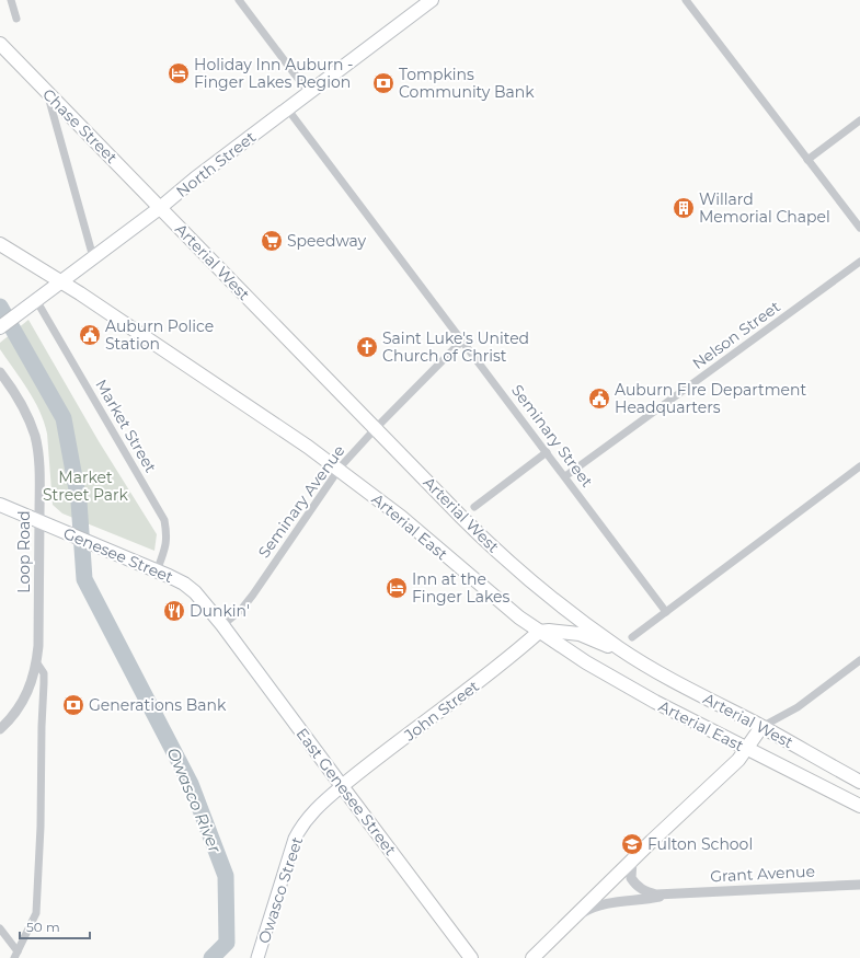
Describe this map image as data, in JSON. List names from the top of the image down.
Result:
{
  "streets": {
    "main road": [
      "Chase Street",
      "North Street",
      "Arterial West",
      "Arterial East",
      "Genesee Street",
      "John Street",
      "East Genesee Street",
      "Owasco Street"
    ],
    "street": [
      "Nelson Street",
      "Market Street",
      "Seminary Street",
      "Seminary Avenue",
      "Loop Road",
      "Grant Avenue"
    ]
  },
  "crossings": [
    ["Chase Street", "North Street"],
    ["Chase Street", "Arterial West"],
    ["North Street", "Arterial West"],
    ["North Street", "Market Street"],
    ["North Street", "Seminary Street"],
    ["North Street", "Arterial East"],
    ["Arterial West", "Seminary Avenue"],
    ["Nelson Street", "Seminary Street"],
    ["Market Street", "Genesee Street"],
    ["Seminary Street", "Seminary Avenue"],
    ["Seminary Avenue", "Arterial East"],
    ["Seminary Avenue", "Genesee Street"],
    ["Seminary Avenue", "East Genesee Street"],
    ["Arterial East", "John Street"],
    ["Loop Road", "Genesee Street"],
    ["Genesee Street", "East Genesee Street"],
    ["John Street", "East Genesee Street"],
    ["John Street", "Owasco Street"],
    ["East Genesee Street", "Owasco Street"]
  ],
  "water": ["Owasco River"],
  "parks": ["Market Street Park"],
  "places": {
    "hotel": ["Holiday Inn Auburn - Finger Lakes Region", "Inn at the Finger Lakes"],
    "bank": ["Tompkins Community Bank", "Generations Bank"],
    "building": ["Willard Memorial Chapel"],
    "supermarket": ["Speedway"],
    "public building": ["Auburn Police Station", "Auburn FIre Department Headquarters"],
    "church": ["Saint Luke's United Church of Christ"],
    "restaurant": ["Dunkin'"],
    "school or university": ["Fulton School"]
  },
  "scale_bar": "50 m"
}
